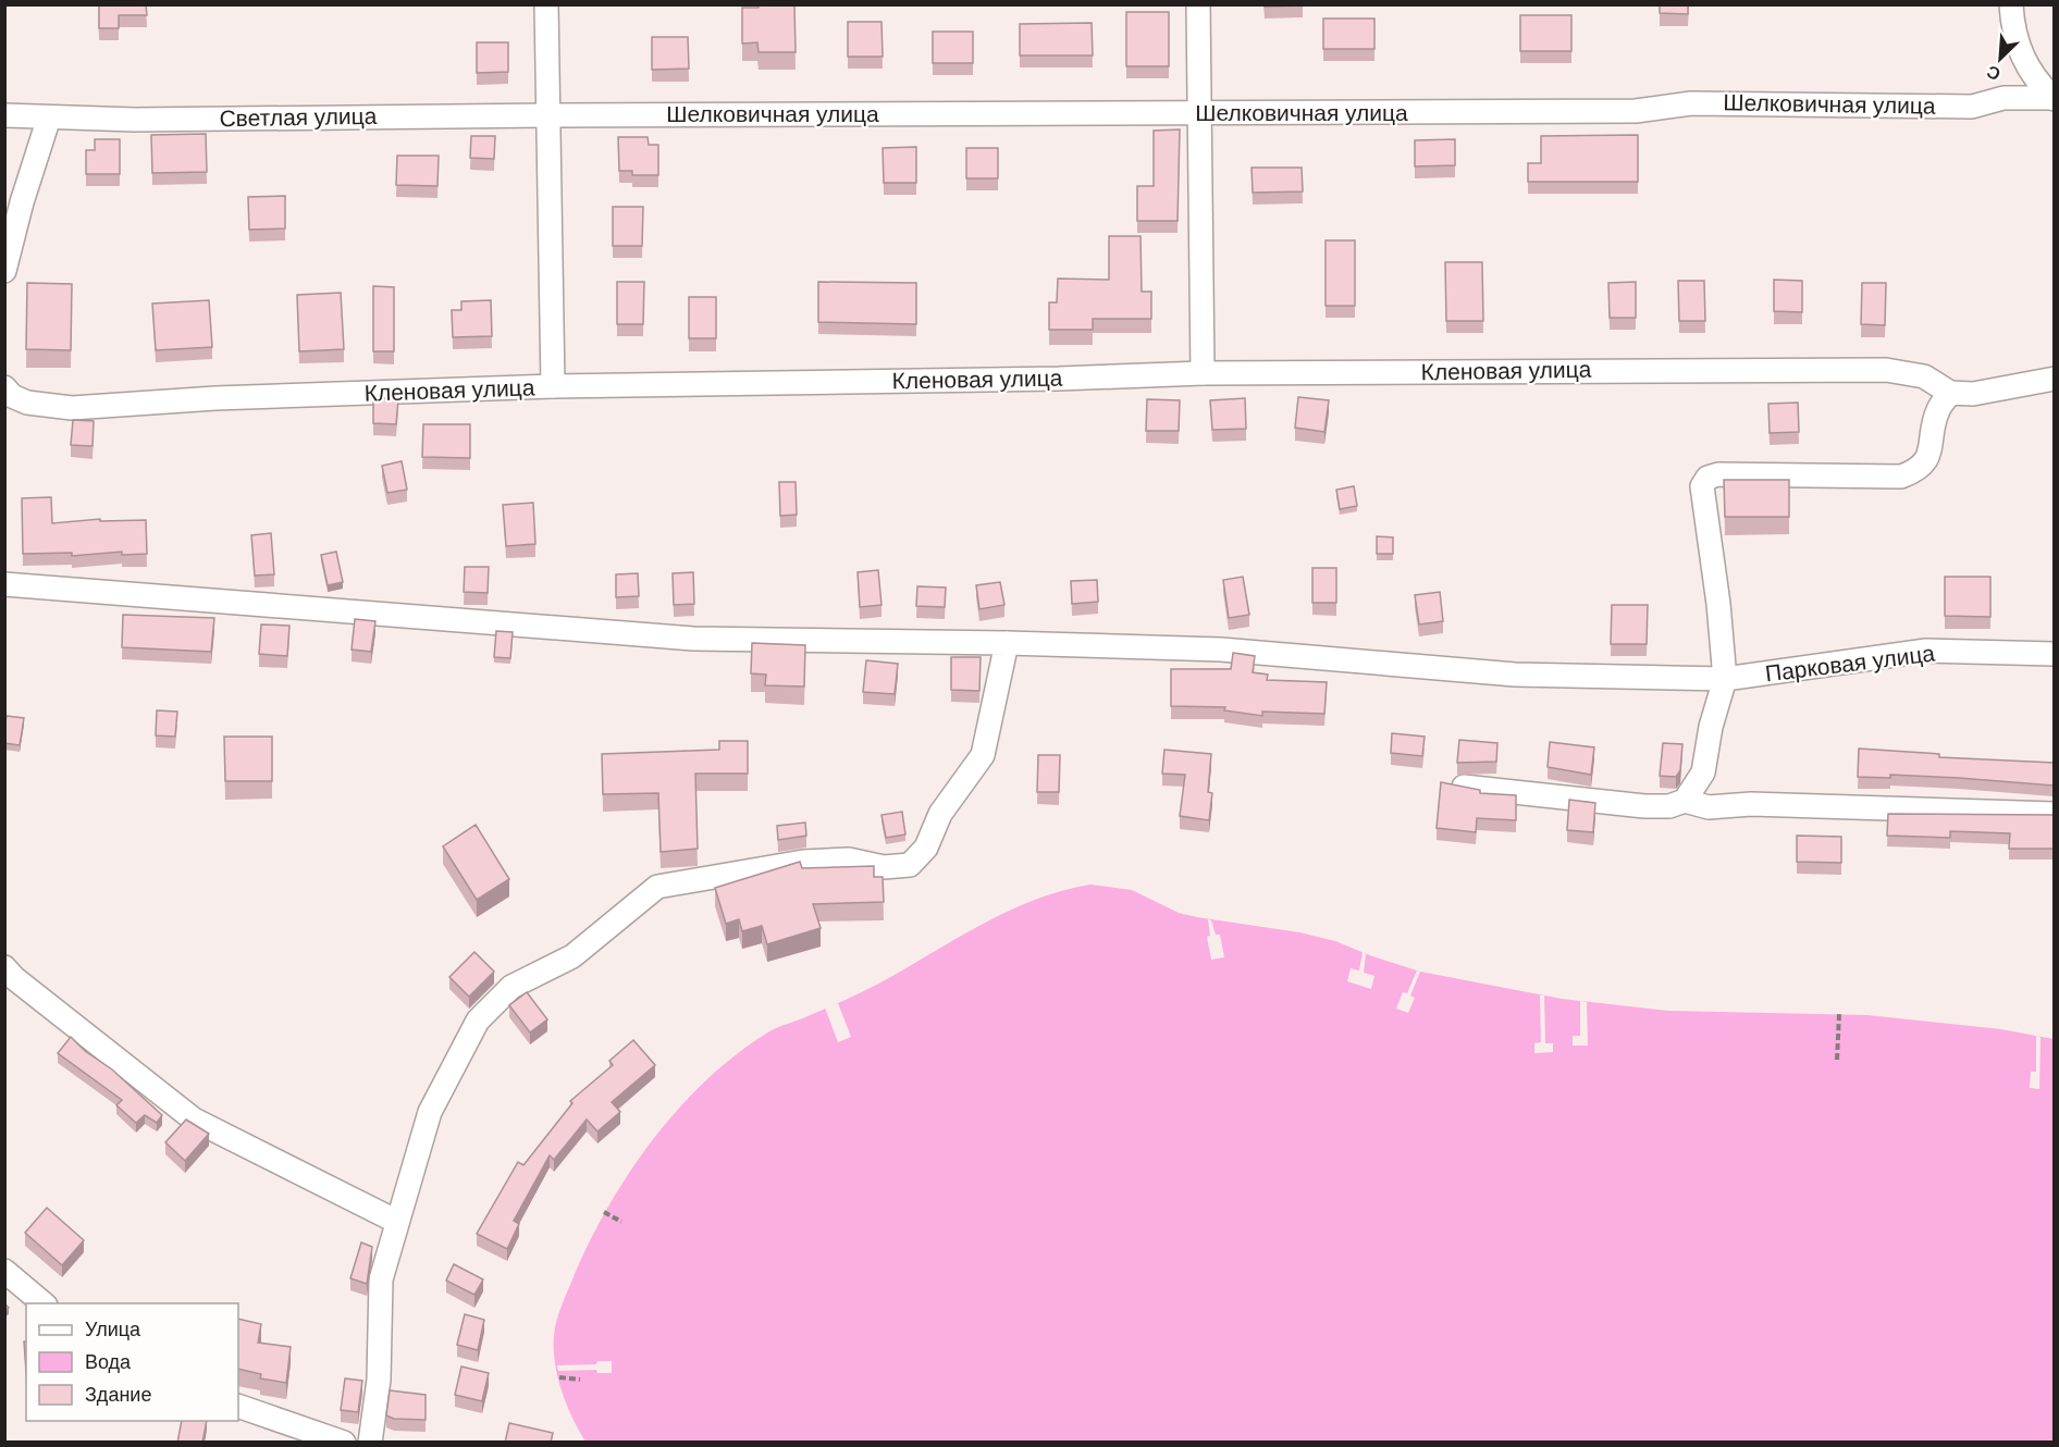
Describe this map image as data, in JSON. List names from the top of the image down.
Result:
{
  "streets": {
    "street": [
      "Шелковичная улица",
      "Светлая улица",
      "Кленовая улица",
      "Парковая улица"
    ]
  },
  "crossings": [
    ["Шелковичная улица", "Светлая улица"]
  ],
  "legend": ["Улица", "Вода", "Здание"],
  "north": "bottom left"
}
